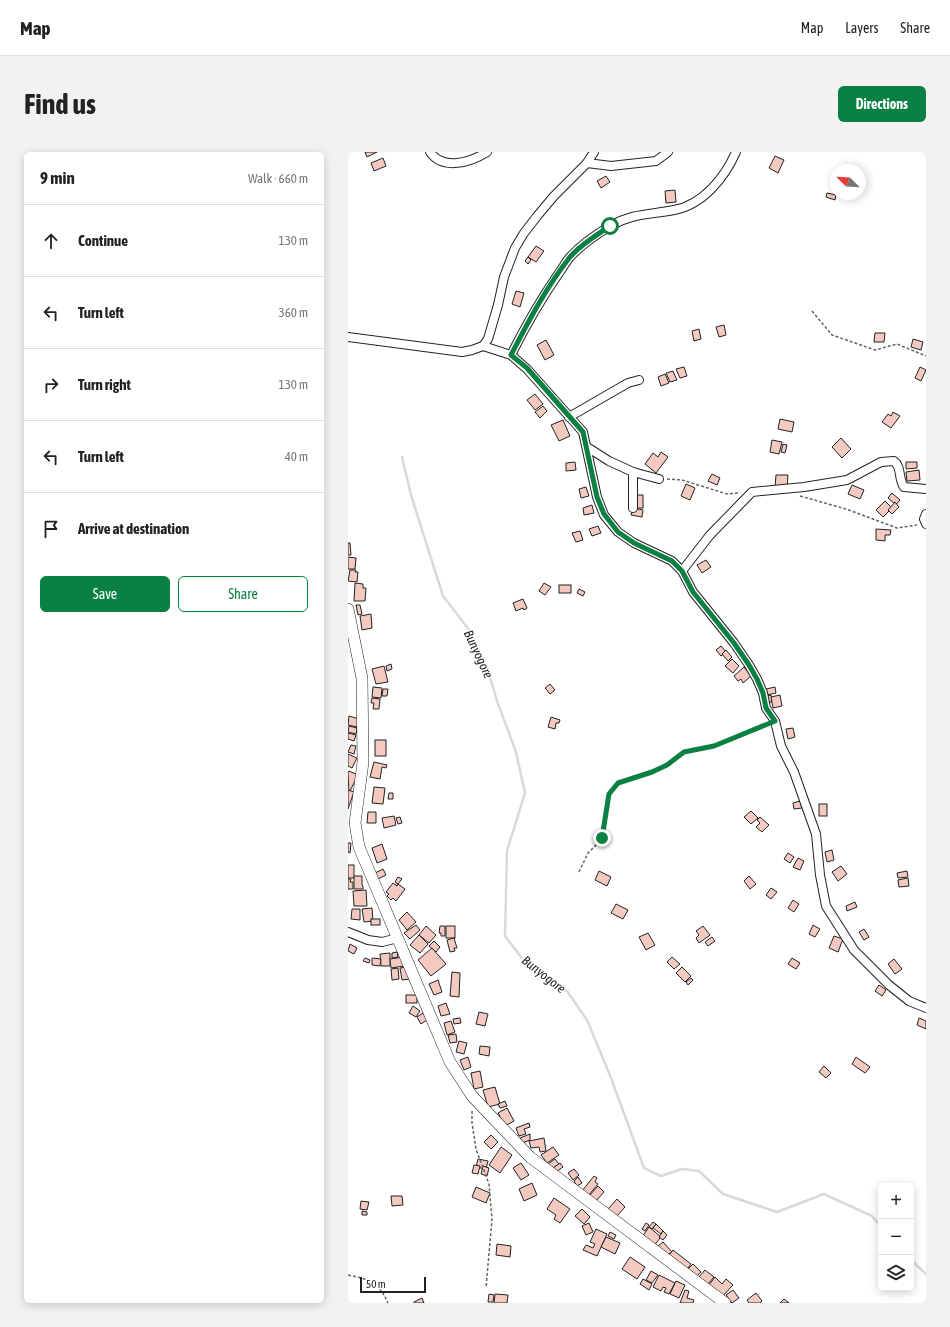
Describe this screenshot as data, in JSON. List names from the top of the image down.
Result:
{
  "water": ["Bunyogore"],
  "scale_bar": "50 m",
  "north": "top left",
  "page": {
    "header": "Map",
    "nav": ["Map", "Layers", "Share"],
    "buttons": [
      "Directions",
      ["Save", "Share"]
    ],
    "title": "Find us",
    "heading": ["9 min", "Walk · 660 m"],
    "list": [
      ["Continue", "130 m"],
      ["Turn left", "360 m"],
      ["Turn right", "130 m"],
      ["Turn left", "40 m"],
      "Arrive at destination"
    ],
    "map_buttons": ["+", "−"],
    "scale": "50 m"
  }
}
